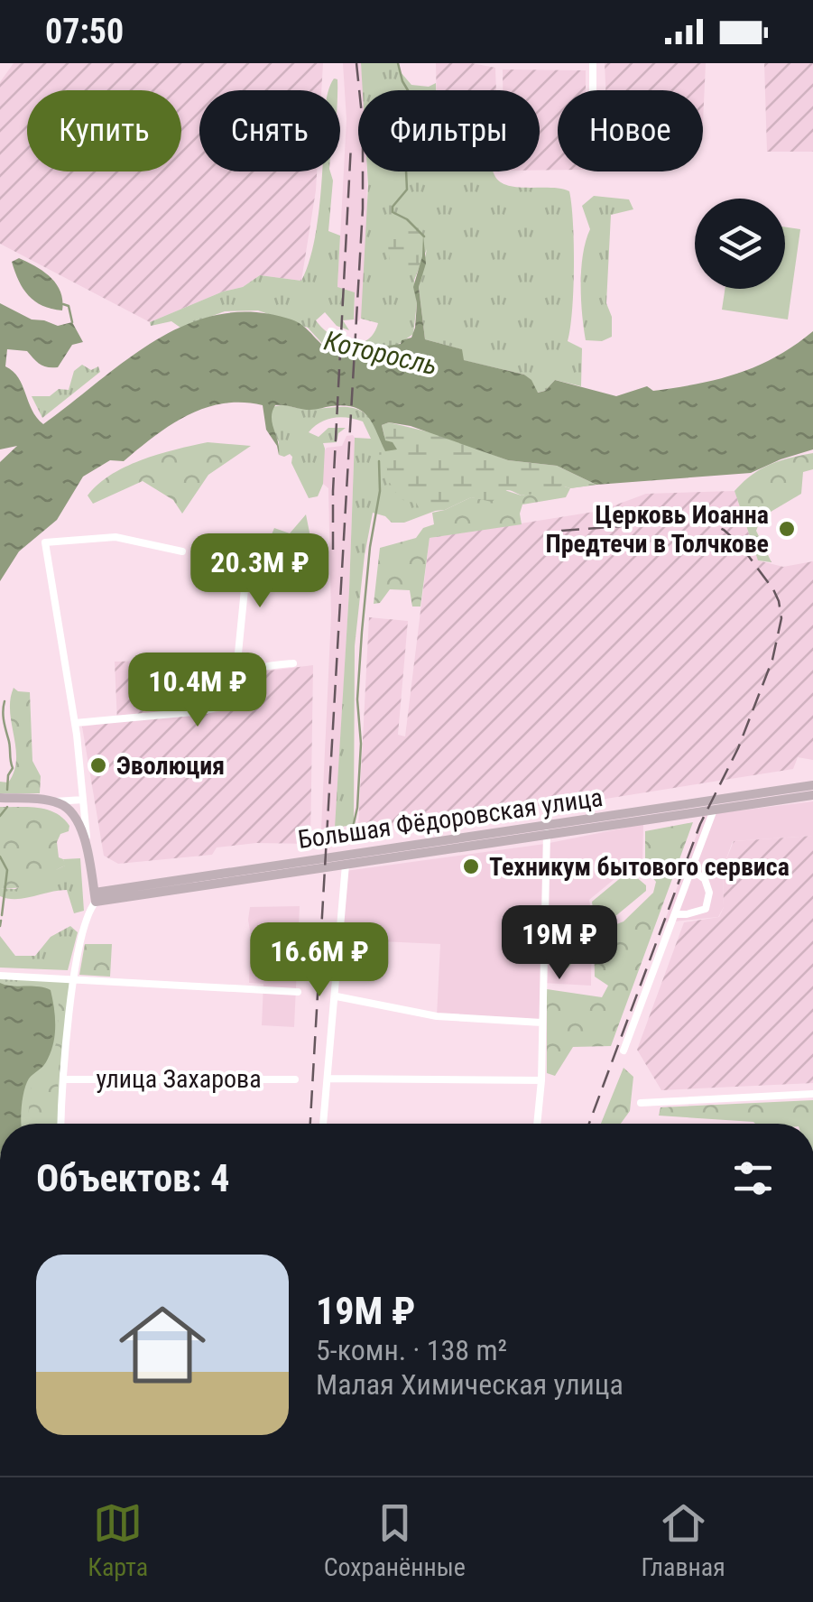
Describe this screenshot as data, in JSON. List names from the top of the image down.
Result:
{
  "streets": {
    "main road": ["Большая Фёдоровская улица"],
    "street": ["улица Захарова"]
  },
  "water": ["Которосль"],
  "places": ["Церковь Иоанна Предтечи в Толчкове", "Эволюция", "Техникум бытового сервиса"],
  "page": {
    "status": "07:50",
    "chip": [
      "Купить",
      "Снять",
      "Фильтры",
      "Новое"
    ],
    "price": [
      "20.3M ₽",
      "10.4M ₽",
      "19M ₽",
      "16.6M ₽"
    ],
    "heading": "Объектов: 4",
    "list": [
      {
        "name": "19M ₽",
        "note": "5-комн. · 138 m² · Малая Химическая улица"
      }
    ],
    "tabs": ["Карта", "Сохранённые", "Главная"]
  }
}
